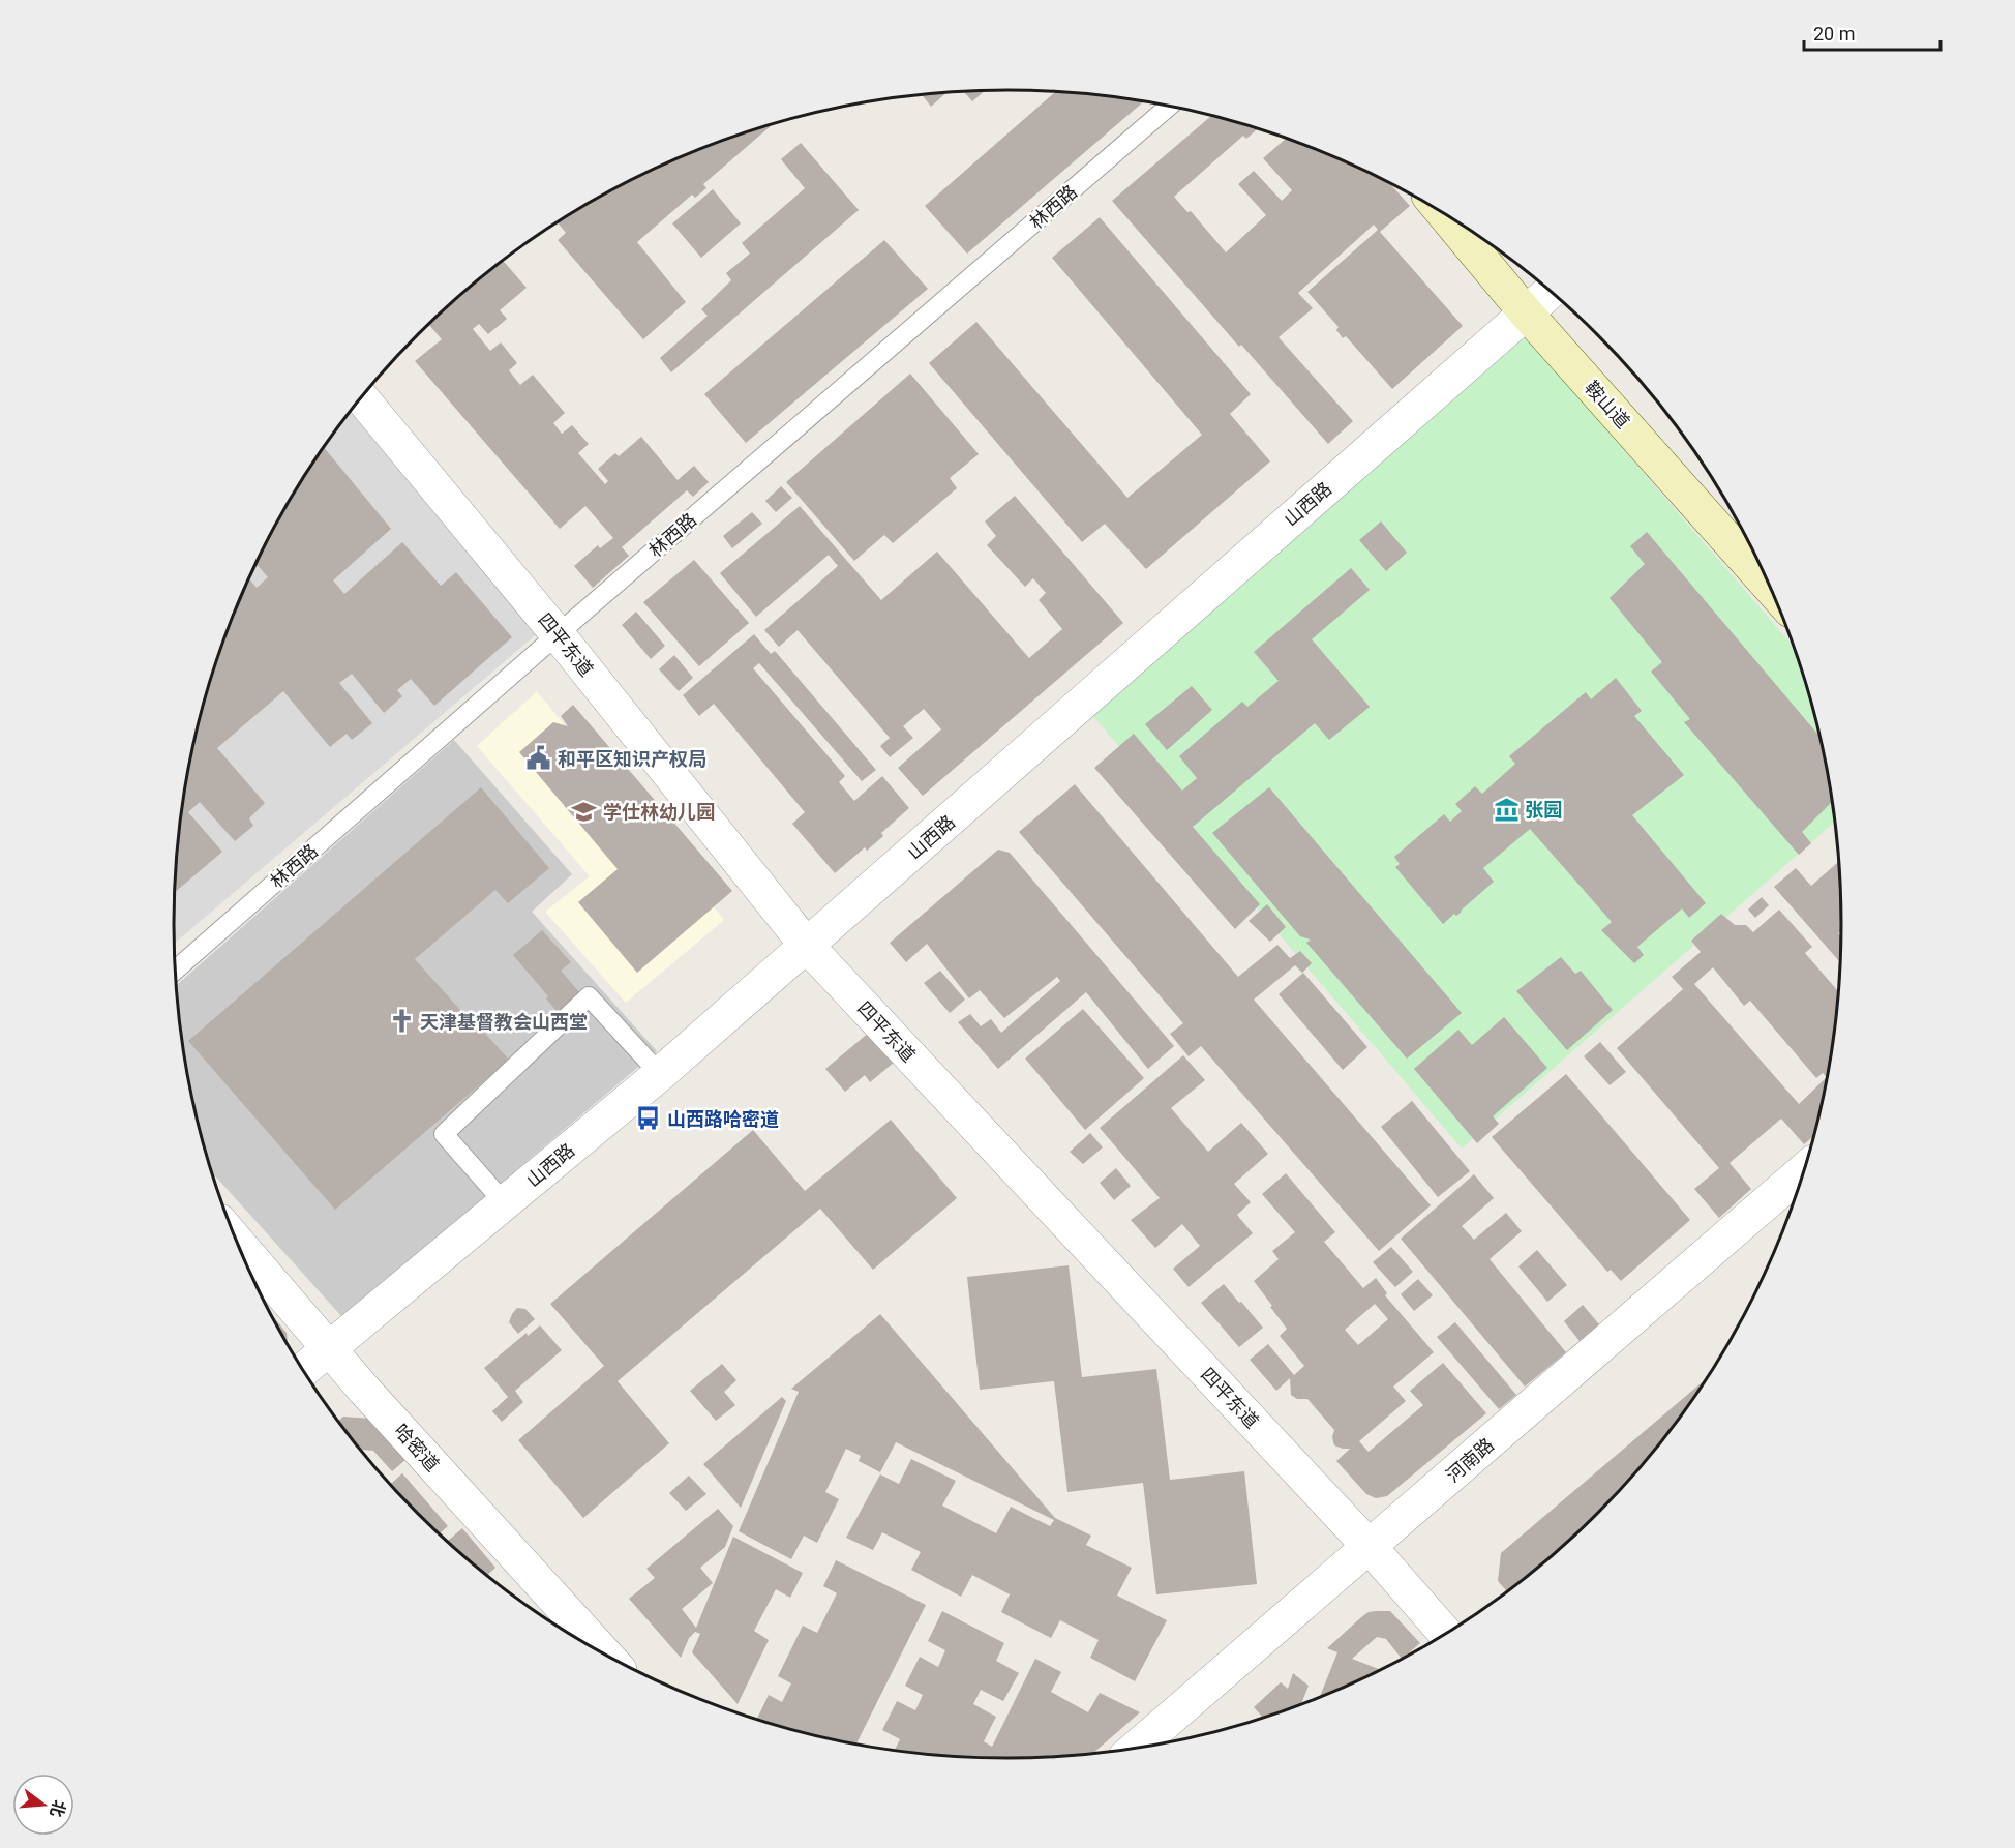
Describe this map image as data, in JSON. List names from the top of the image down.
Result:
{
  "streets": {
    "main road": ["鞍山道"],
    "street": [
      "山西路",
      "四平东道",
      "哈密道",
      "河南路"
    ],
    "lane": ["林西路"]
  },
  "crossings": [
    ["林西路", "四平东道"],
    ["鞍山道", "山西路"],
    ["山西路", "四平东道"],
    ["山西路", "哈密道"],
    ["四平东道", "河南路"]
  ],
  "places": {
    "public building": ["和平区知识产权局"],
    "museum": ["张园"],
    "school or university": ["学仕林幼儿园"],
    "church": ["天津基督教会山西堂"],
    "bus stop": ["山西路哈密道"]
  },
  "scale_bar": "20 m",
  "north": "right"
}
